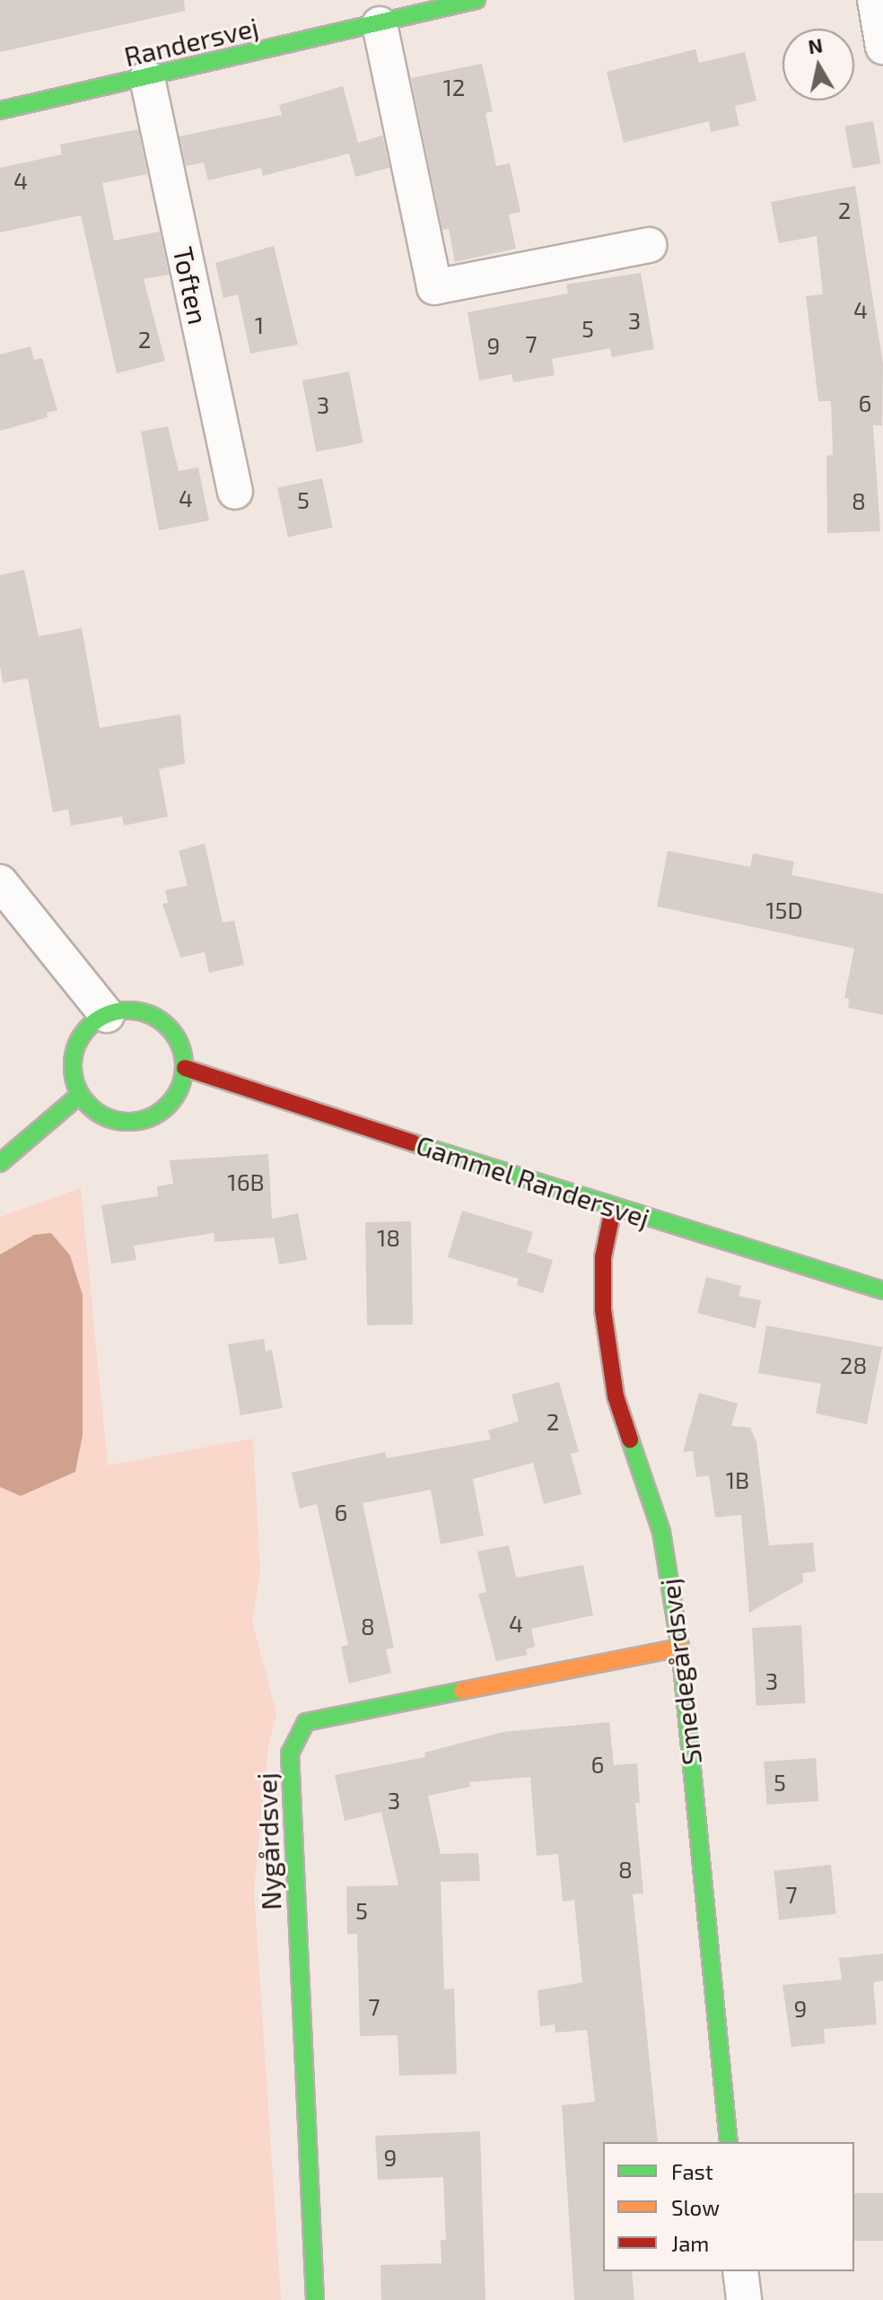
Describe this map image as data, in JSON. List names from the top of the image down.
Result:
{
  "streets": {
    "street": [
      "Randersvej",
      "Toften",
      "Gammel Randersvej",
      "Smedegårdsvej",
      "Nygårdsvej"
    ]
  },
  "crossings": [
    ["Randersvej", "Toften"],
    ["Gammel Randersvej", "Smedegårdsvej"],
    ["Smedegårdsvej", "Nygårdsvej"]
  ],
  "house_numbers": [
    "12",
    "4",
    "2",
    "4",
    "3",
    "1",
    "5",
    "2",
    "7",
    "9",
    "6",
    "3",
    "4",
    "5",
    "8",
    "15D",
    "16B",
    "18",
    "28",
    "2",
    "1B",
    "6",
    "4",
    "8",
    "3",
    "6",
    "5",
    "3",
    "8",
    "7",
    "5",
    "7",
    "9",
    "9"
  ],
  "legend": ["Fast", "Slow", "Jam"],
  "north": "top"
}
